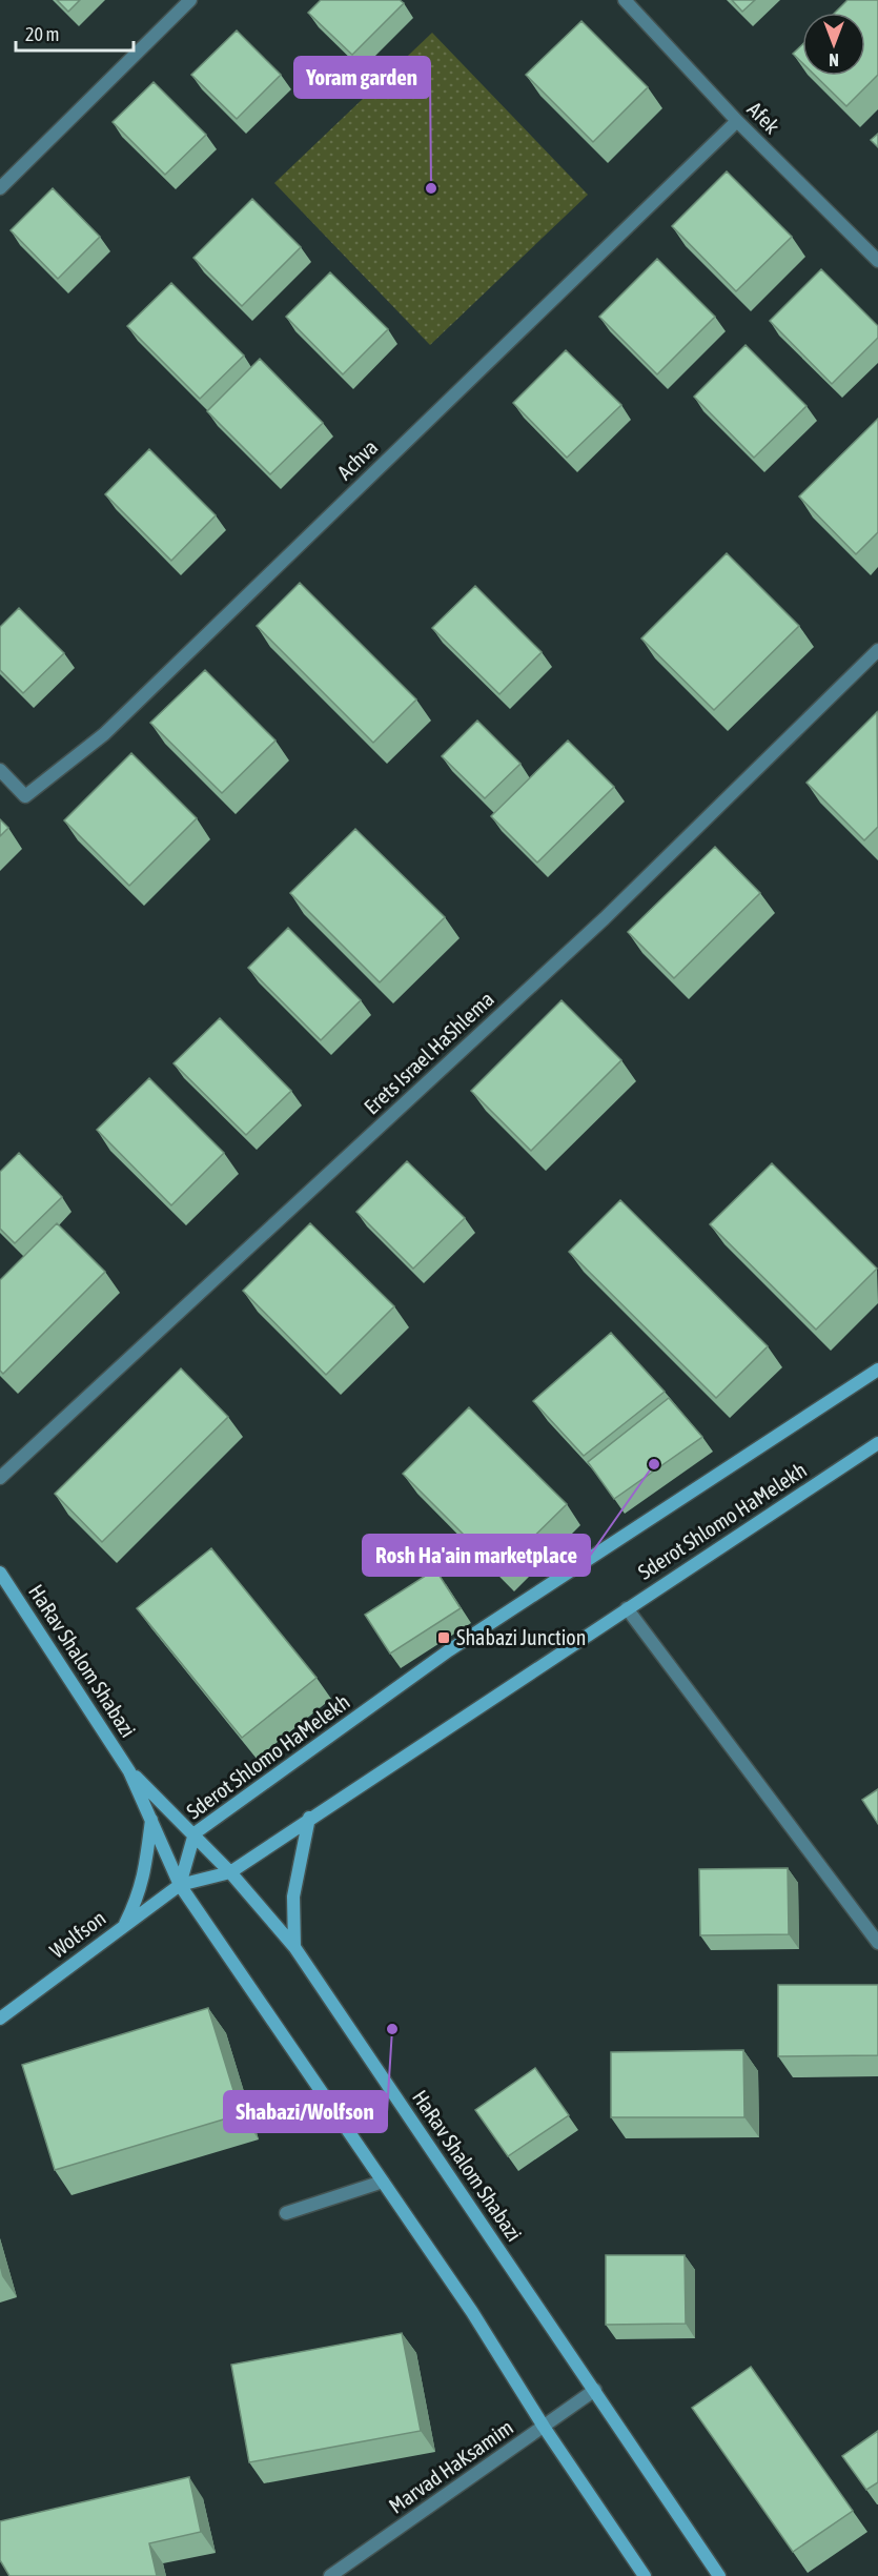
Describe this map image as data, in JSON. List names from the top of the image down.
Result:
{
  "streets": {
    "street": [
      "Afek",
      "Achva",
      "Erets Israel HaShlema",
      "Sderot Shlomo HaMelekh",
      "HaRav Shalom Shabazi",
      "Wolfson",
      "Marvad HaKsamim"
    ]
  },
  "crossings": [
    ["Afek", "Achva"],
    ["Sderot Shlomo HaMelekh", "HaRav Shalom Shabazi"],
    ["Sderot Shlomo HaMelekh", "Wolfson"],
    ["HaRav Shalom Shabazi", "Wolfson"],
    ["HaRav Shalom Shabazi", "Marvad HaKsamim"]
  ],
  "places": {
    "other": ["Yoram garden", "Rosh Ha'ain marketplace", "Shabazi/Wolfson"],
    "transit": ["Shabazi Junction"]
  },
  "scale_bar": "20 m",
  "north": "bottom"
}
